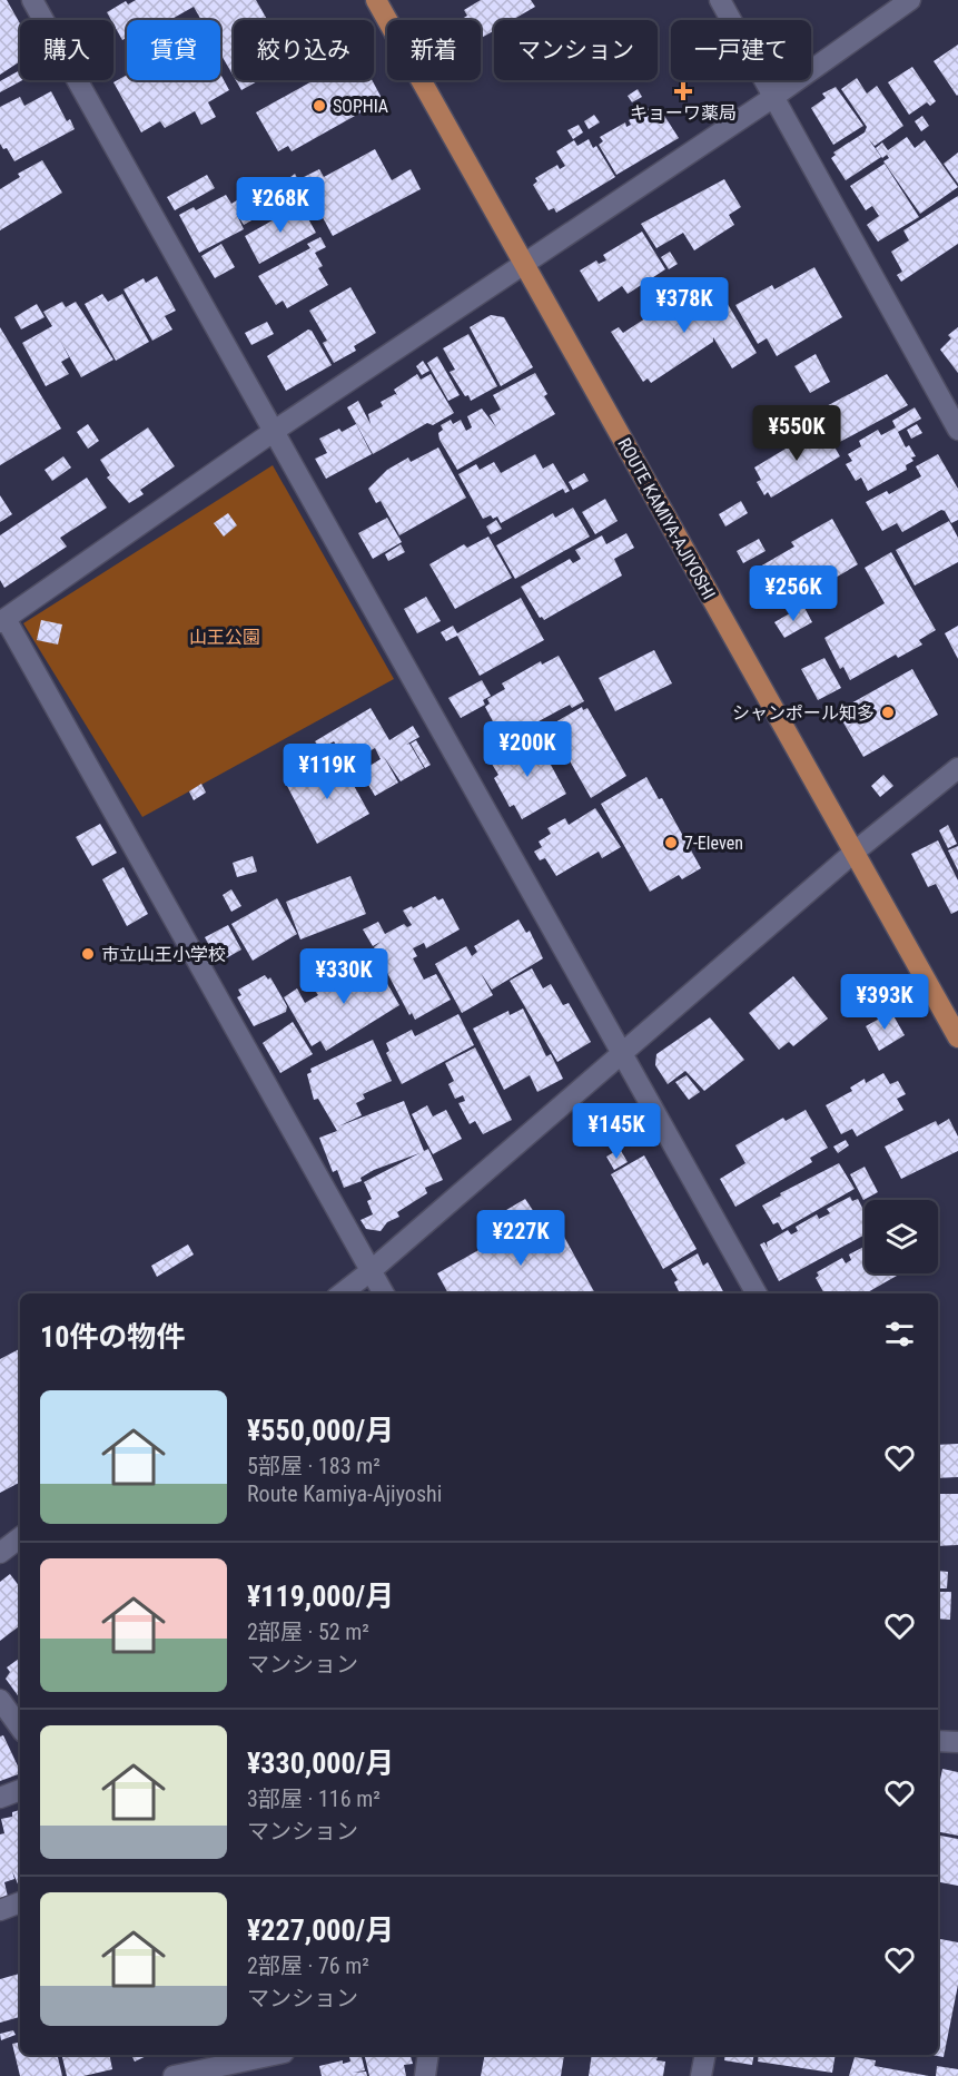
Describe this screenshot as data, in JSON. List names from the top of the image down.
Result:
{
  "streets": {
    "main road": ["ROUTE KAMIYA-AJIYOSHI"]
  },
  "parks": ["山王公園"],
  "places": {
    "health": ["キョーワ薬局"],
    "other": [
      "SOPHIA",
      "シャンポール知多",
      "7-Eleven",
      "市立山王小学校"
    ]
  },
  "page": {
    "chip": [
      "購入",
      "賃貸",
      "絞り込み",
      "新着",
      "マンション",
      "一戸建て"
    ],
    "price": [
      "¥268K",
      "¥378K",
      "¥550K",
      "¥256K",
      "¥200K",
      "¥119K",
      "¥330K",
      "¥393K",
      "¥145K",
      "¥227K"
    ],
    "heading": "10件の物件",
    "list": [
      {
        "name": "¥550,000/月",
        "note": "5部屋 · 183 m² · Route Kamiya-Ajiyoshi"
      },
      {
        "name": "¥119,000/月",
        "note": "2部屋 · 52 m² · マンション"
      },
      {
        "name": "¥330,000/月",
        "note": "3部屋 · 116 m² · マンション"
      },
      {
        "name": "¥227,000/月",
        "note": "2部屋 · 76 m² · マンション"
      }
    ]
  }
}
